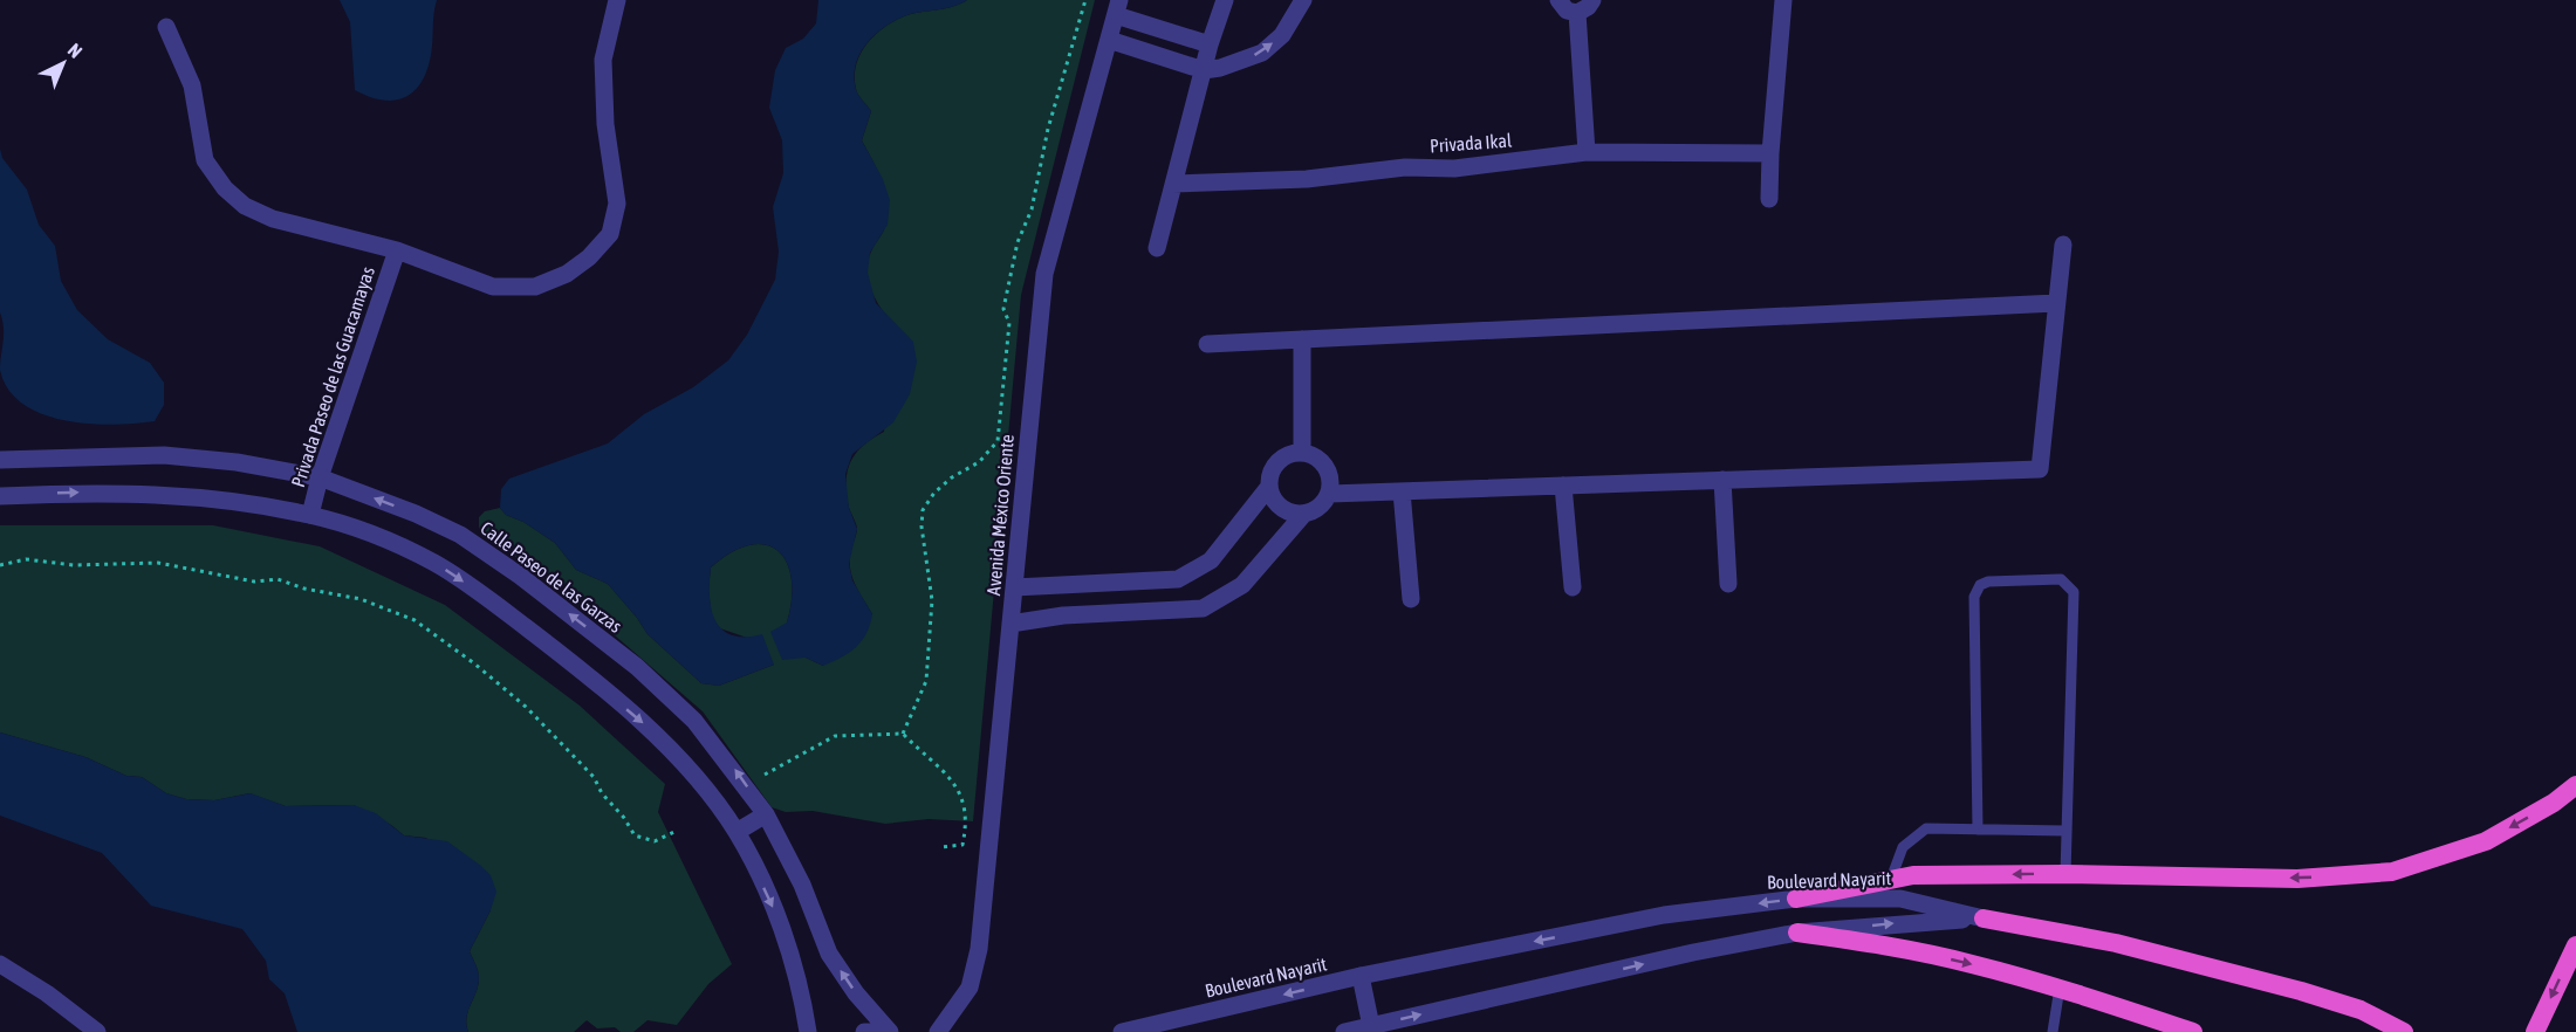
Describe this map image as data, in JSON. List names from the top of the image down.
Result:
{
  "streets": {
    "street": [
      "Privada Ikal",
      "Privada Paseo de las Guacamayas",
      "Avenida México Oriente",
      "Calle Paseo de las Garzas",
      "Boulevard Nayarit"
    ]
  },
  "crossings": [
    ["Privada Paseo de las Guacamayas", "Calle Paseo de las Garzas"]
  ],
  "north": "top right"
}
